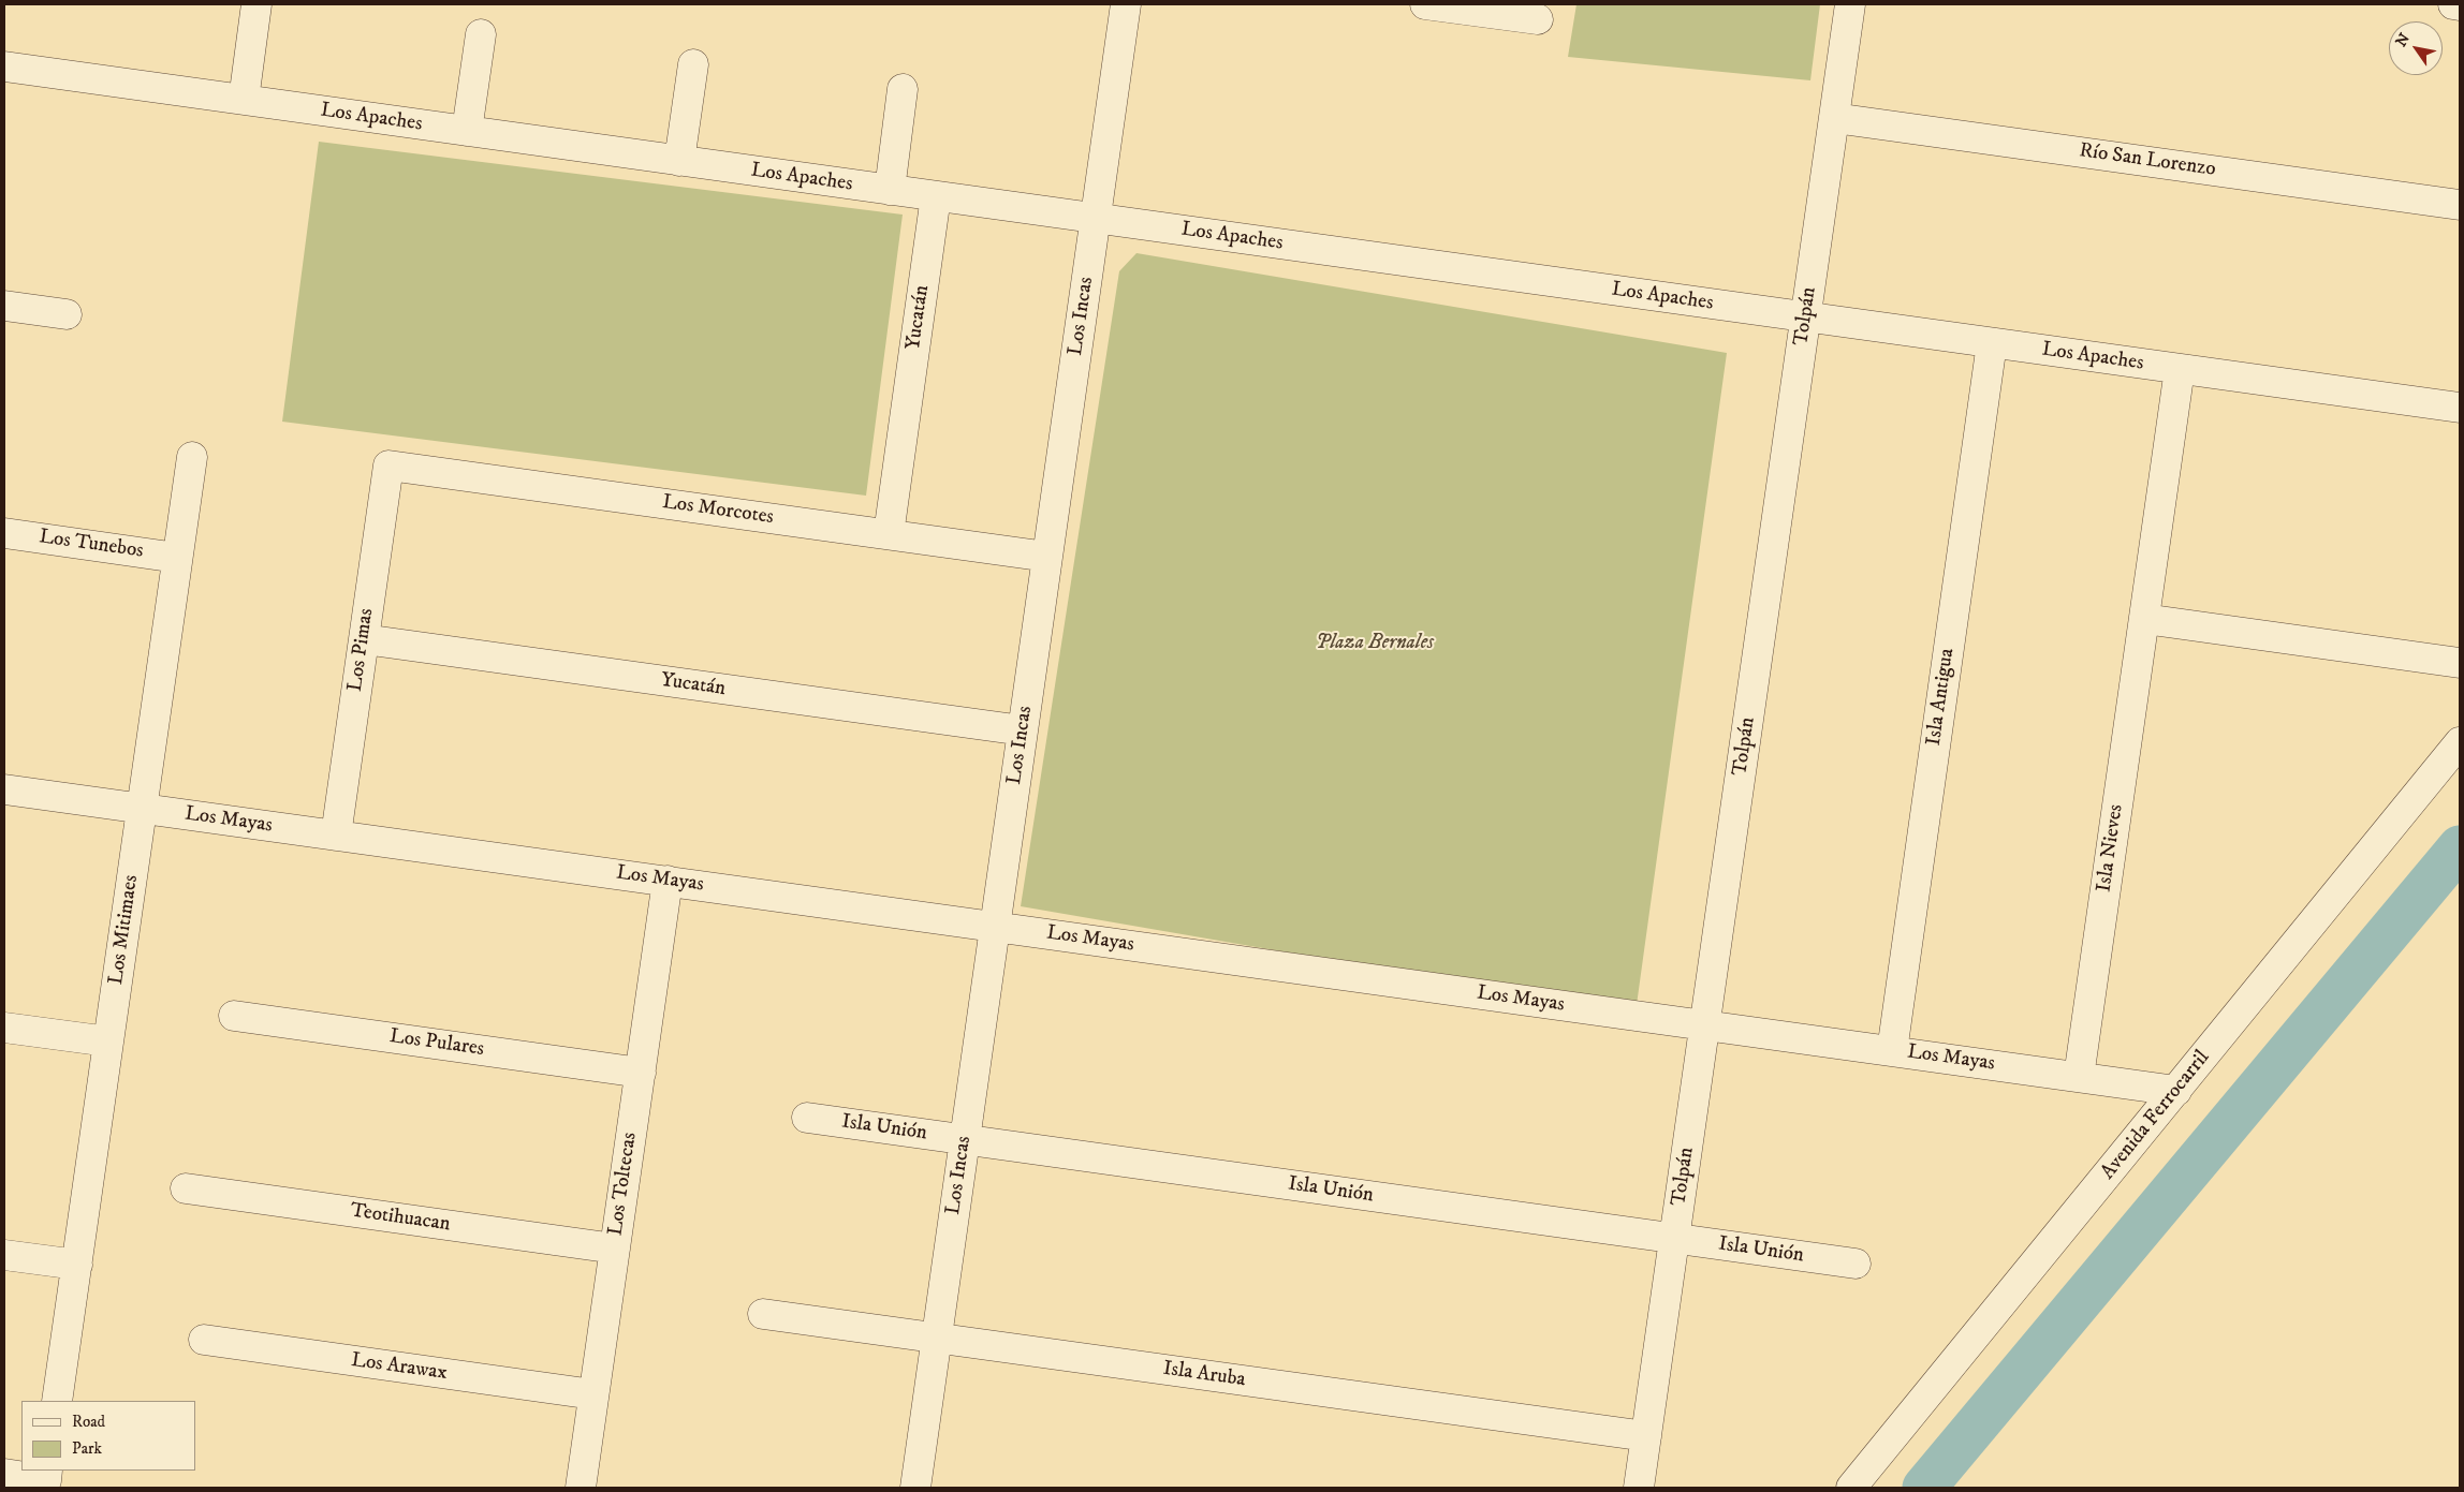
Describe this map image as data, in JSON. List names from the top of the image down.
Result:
{
  "streets": {
    "street": [
      "Los Apaches",
      "Río San Lorenzo",
      "Los Incas",
      "Tolpán",
      "Yucatán",
      "Los Morcotes",
      "Los Tunebos",
      "Los Pimas",
      "Isla Antigua",
      "Los Mayas",
      "Isla Nieves",
      "Los Mitimaes",
      "Los Pulares",
      "Avenida Ferrocarril",
      "Isla Unión",
      "Los Toltecas",
      "Teotihuacan",
      "Los Arawax",
      "Isla Aruba"
    ]
  },
  "crossings": [
    ["Los Apaches", "Los Incas"],
    ["Los Apaches", "Tolpán"],
    ["Los Apaches", "Yucatán"],
    ["Los Apaches", "Isla Antigua"],
    ["Los Apaches", "Isla Nieves"],
    ["Río San Lorenzo", "Tolpán"],
    ["Los Incas", "Yucatán"],
    ["Los Incas", "Los Morcotes"],
    ["Los Incas", "Los Mayas"],
    ["Los Incas", "Isla Unión"],
    ["Los Incas", "Isla Aruba"],
    ["Tolpán", "Los Mayas"],
    ["Tolpán", "Isla Unión"],
    ["Tolpán", "Isla Aruba"],
    ["Yucatán", "Los Morcotes"],
    ["Yucatán", "Los Pimas"],
    ["Los Morcotes", "Los Pimas"],
    ["Los Tunebos", "Los Mitimaes"],
    ["Los Pimas", "Los Mayas"],
    ["Isla Antigua", "Los Mayas"],
    ["Los Mayas", "Isla Nieves"],
    ["Los Mayas", "Los Mitimaes"],
    ["Los Mayas", "Avenida Ferrocarril"],
    ["Los Mayas", "Los Toltecas"],
    ["Los Pulares", "Los Toltecas"],
    ["Los Toltecas", "Teotihuacan"],
    ["Los Toltecas", "Los Arawax"]
  ],
  "parks": ["Plaza Bernales"],
  "legend": ["Road", "Park"],
  "north": "top left"
}
